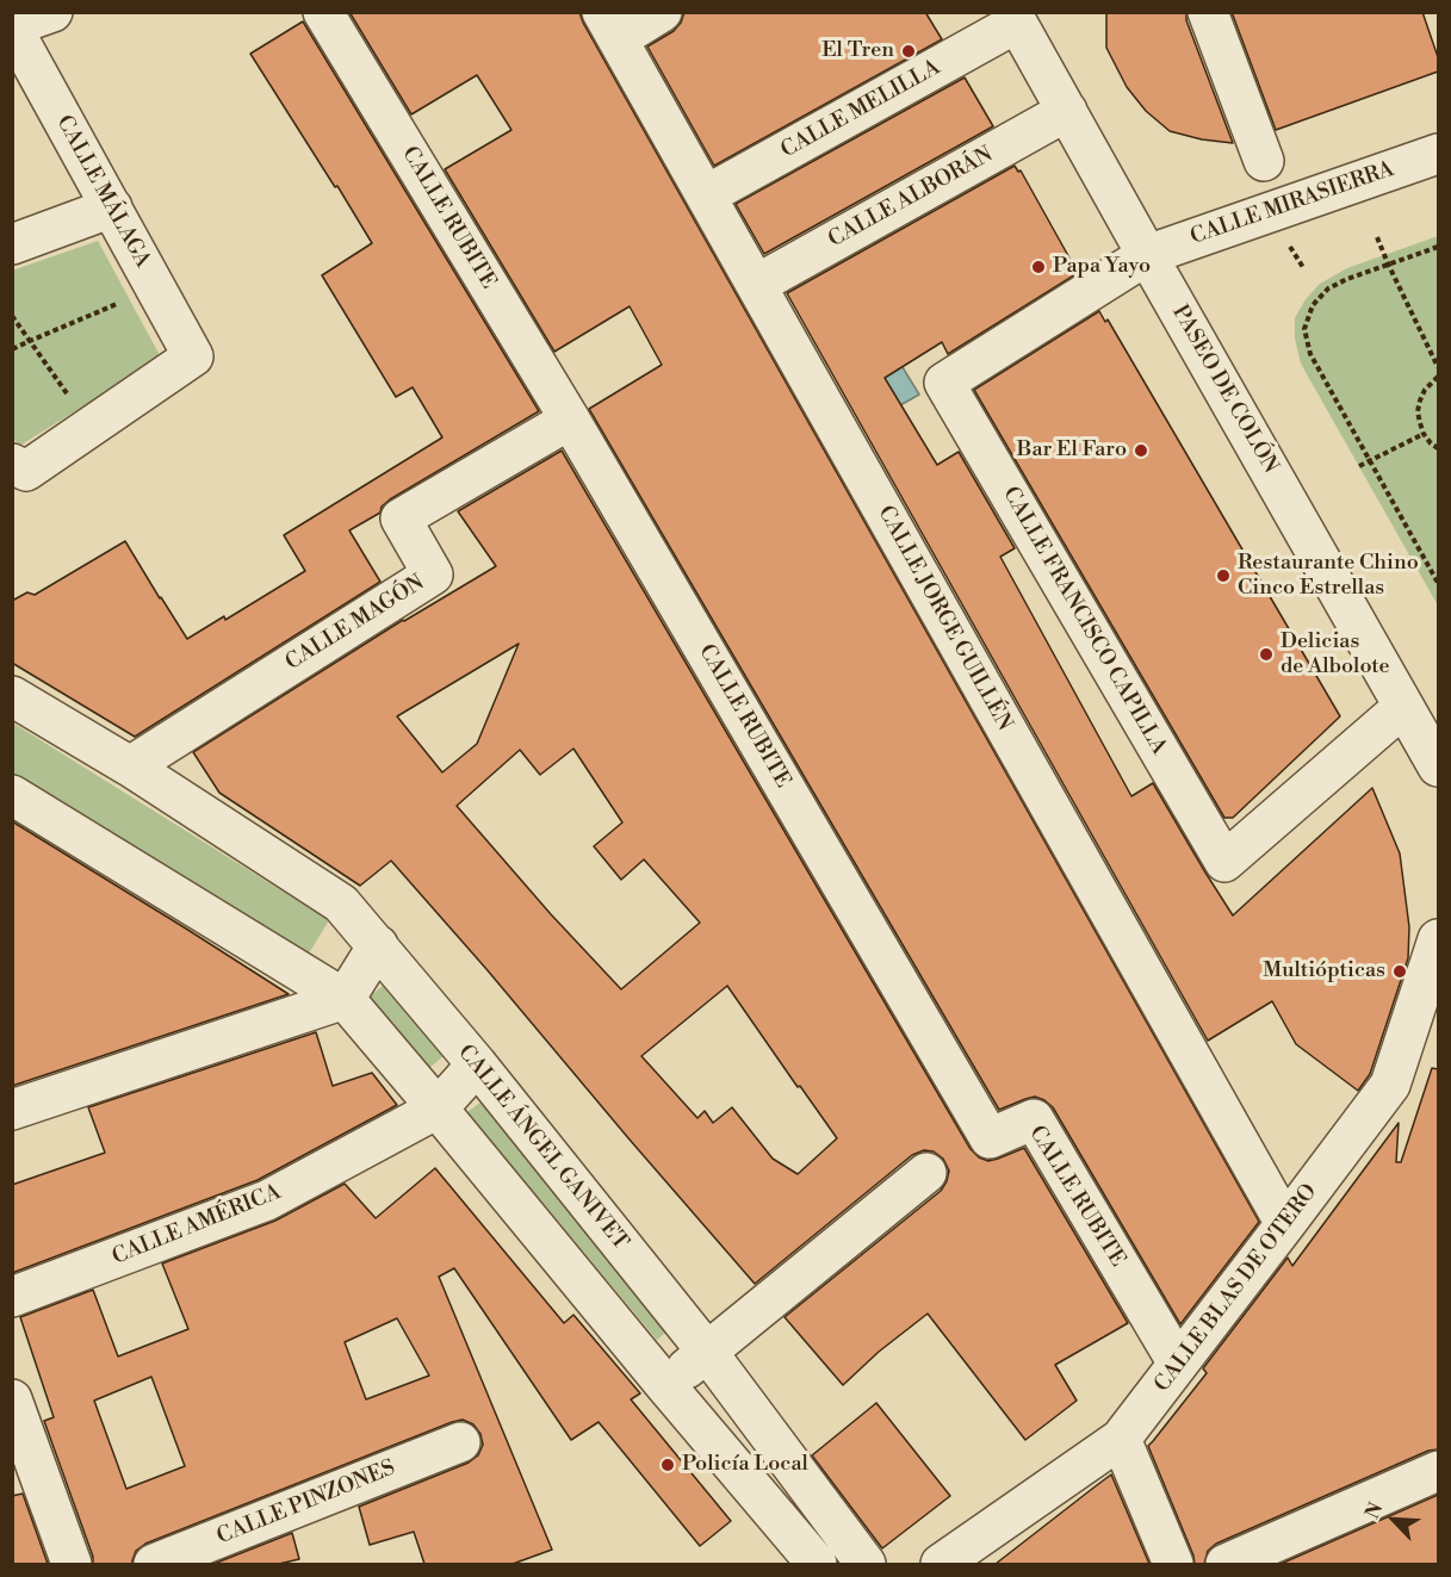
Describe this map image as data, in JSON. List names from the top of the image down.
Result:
{
  "streets": {
    "street": [
      "CALLE MELILLA",
      "CALLE MÁLAGA",
      "CALLE ALBORÁN",
      "CALLE MIRASIERRA",
      "CALLE RUBITE",
      "PASEO DE COLÓN",
      "CALLE JORGE GUILLÉN",
      "CALLE FRANCISCO CAPILLA",
      "CALLE MAGÓN",
      "CALLE ÁNGEL GANIVET",
      "CALLE AMÉRICA",
      "CALLE BLAS DE OTERO",
      "CALLE PINZONES"
    ]
  },
  "crossings": [
    ["CALLE MELILLA", "PASEO DE COLÓN"],
    ["CALLE MELILLA", "CALLE JORGE GUILLÉN"],
    ["CALLE ALBORÁN", "PASEO DE COLÓN"],
    ["CALLE ALBORÁN", "CALLE JORGE GUILLÉN"],
    ["CALLE MIRASIERRA", "PASEO DE COLÓN"],
    ["CALLE MIRASIERRA", "CALLE FRANCISCO CAPILLA"],
    ["CALLE RUBITE", "CALLE MAGÓN"],
    ["CALLE RUBITE", "CALLE BLAS DE OTERO"],
    ["PASEO DE COLÓN", "CALLE FRANCISCO CAPILLA"],
    ["CALLE JORGE GUILLÉN", "CALLE BLAS DE OTERO"],
    ["CALLE MAGÓN", "CALLE ÁNGEL GANIVET"],
    ["CALLE ÁNGEL GANIVET", "CALLE AMÉRICA"]
  ],
  "places": [
    "El Tren",
    "Papa Yayo",
    "Bar El Faro",
    "Restaurante Chino Cinco Estrellas",
    "Delicias de Albolote",
    "Multiópticas",
    "Policía Local"
  ],
  "north": "top left"
}
